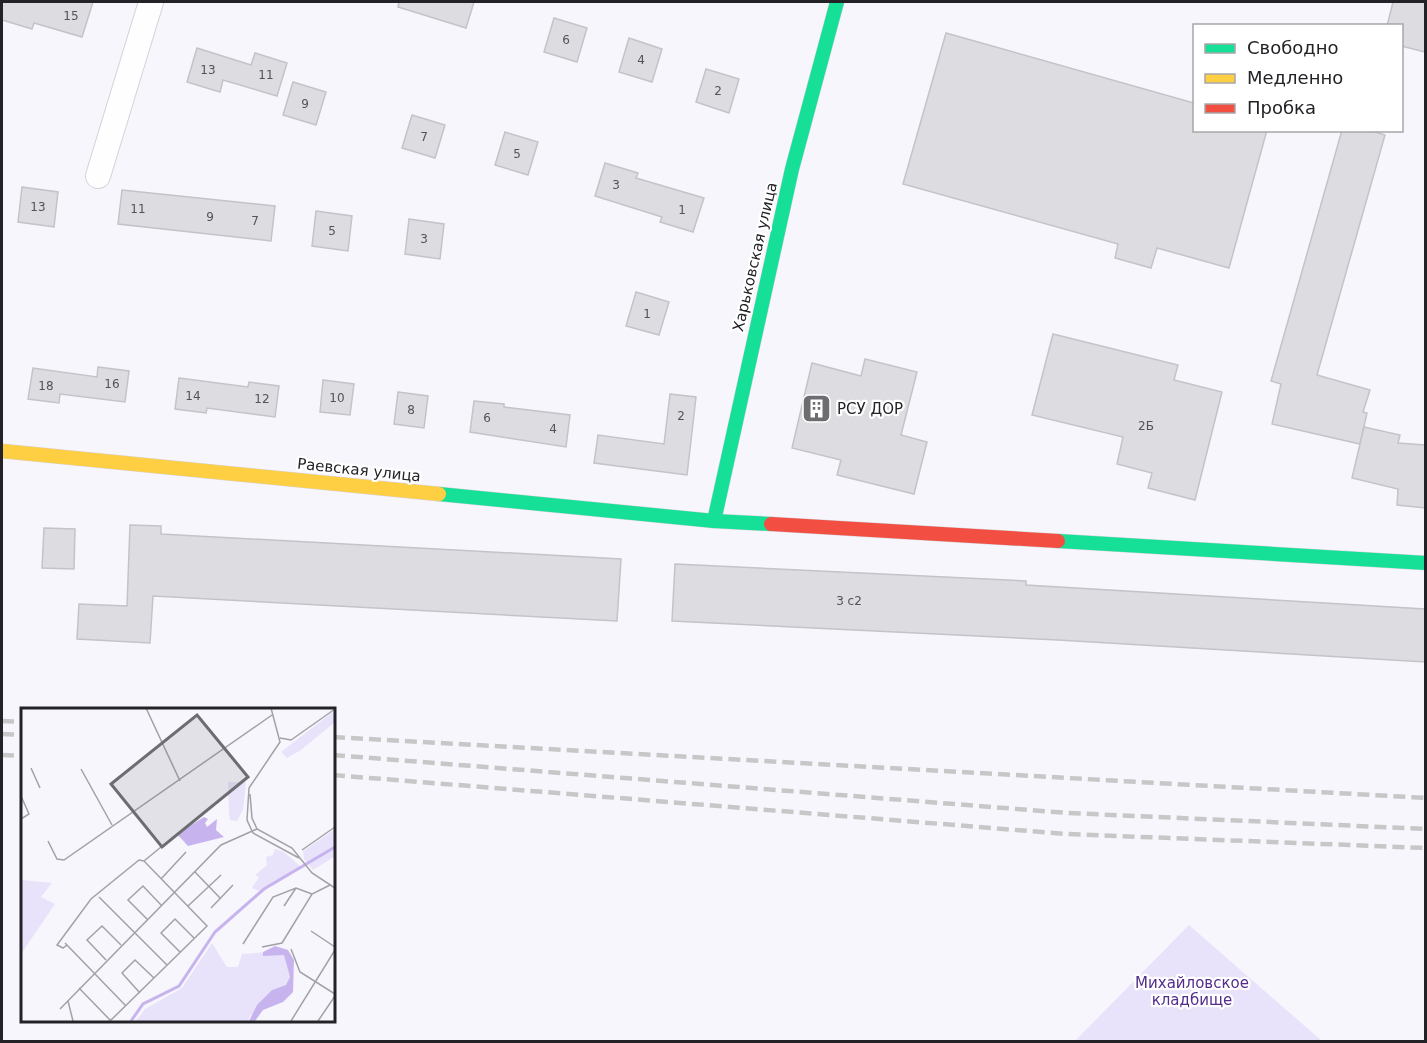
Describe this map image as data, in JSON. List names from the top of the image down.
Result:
{
  "streets": {
    "street": ["Харьковская улица", "Раевская улица"]
  },
  "crossings": [
    ["Харьковская улица", "Раевская улица"]
  ],
  "parks": ["Михайловское кладбище"],
  "places": {
    "building": ["РСУ ДОР"]
  },
  "house_numbers": [
    "15",
    "6",
    "4",
    "13",
    "11",
    "2",
    "9",
    "7",
    "5",
    "3",
    "13",
    "11",
    "1",
    "9",
    "7",
    "5",
    "3",
    "1",
    "16",
    "18",
    "14",
    "10",
    "12",
    "8",
    "2",
    "6",
    "2Б",
    "4",
    "3 с2"
  ],
  "legend": ["Свободно", "Медленно", "Пробка"]
}
